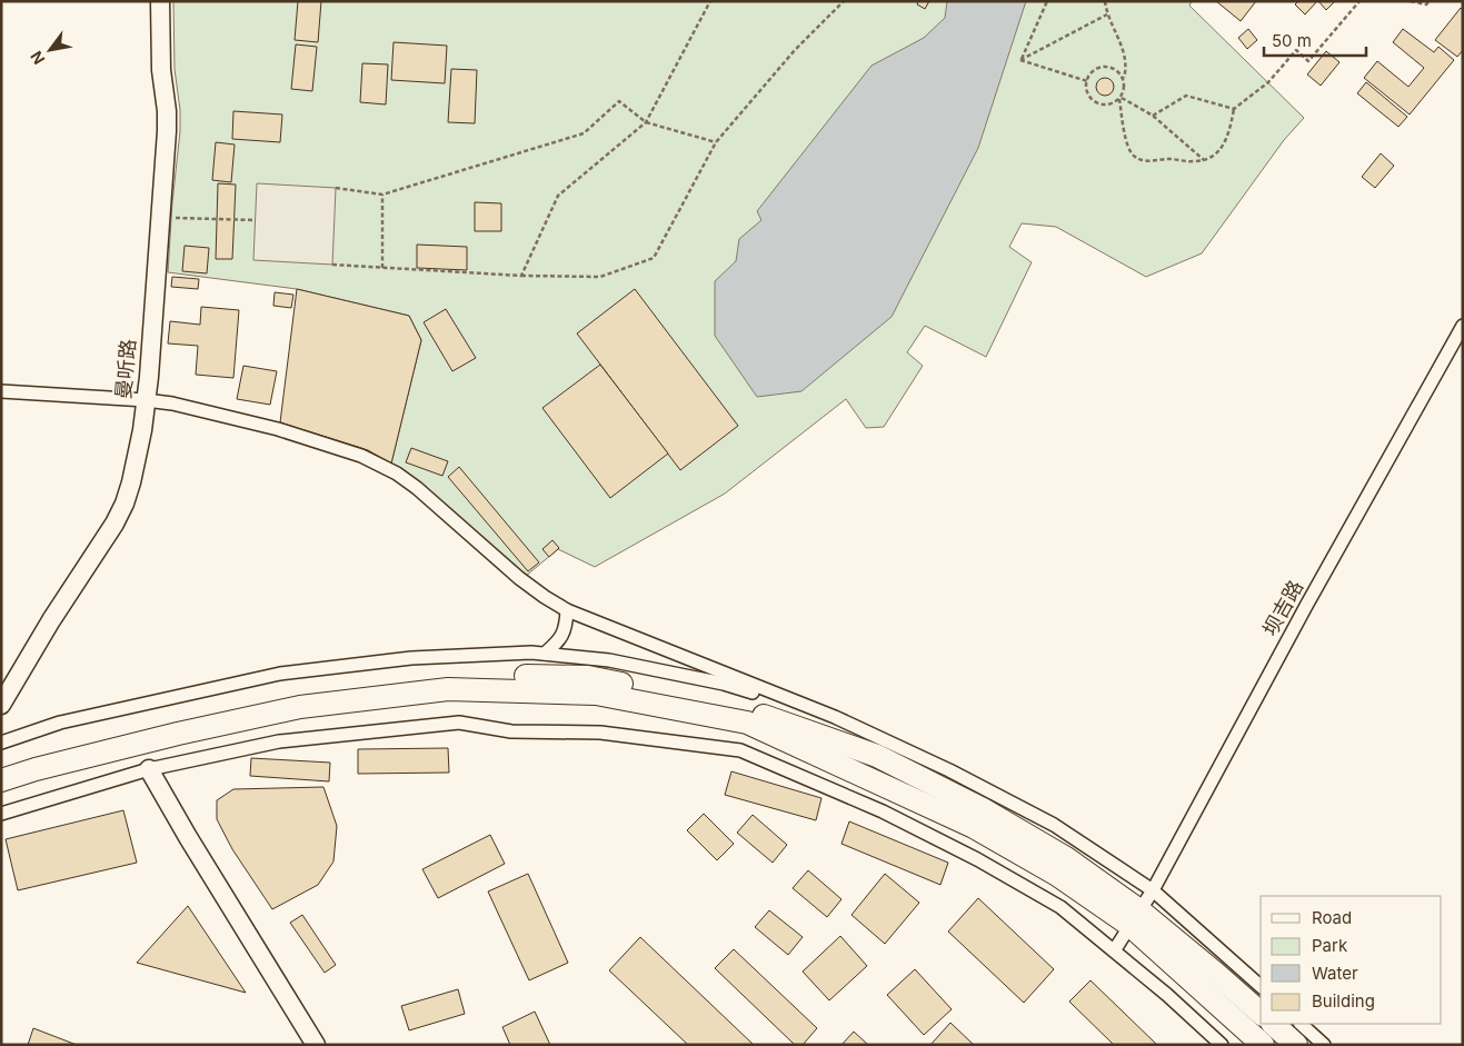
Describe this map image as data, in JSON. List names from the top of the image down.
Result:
{
  "streets": {
    "street": ["曼听路", "坝吉路"]
  },
  "legend": [
    "Road",
    "Park",
    "Water",
    "Building"
  ],
  "scale_bar": "50 m",
  "north": "bottom left"
}
